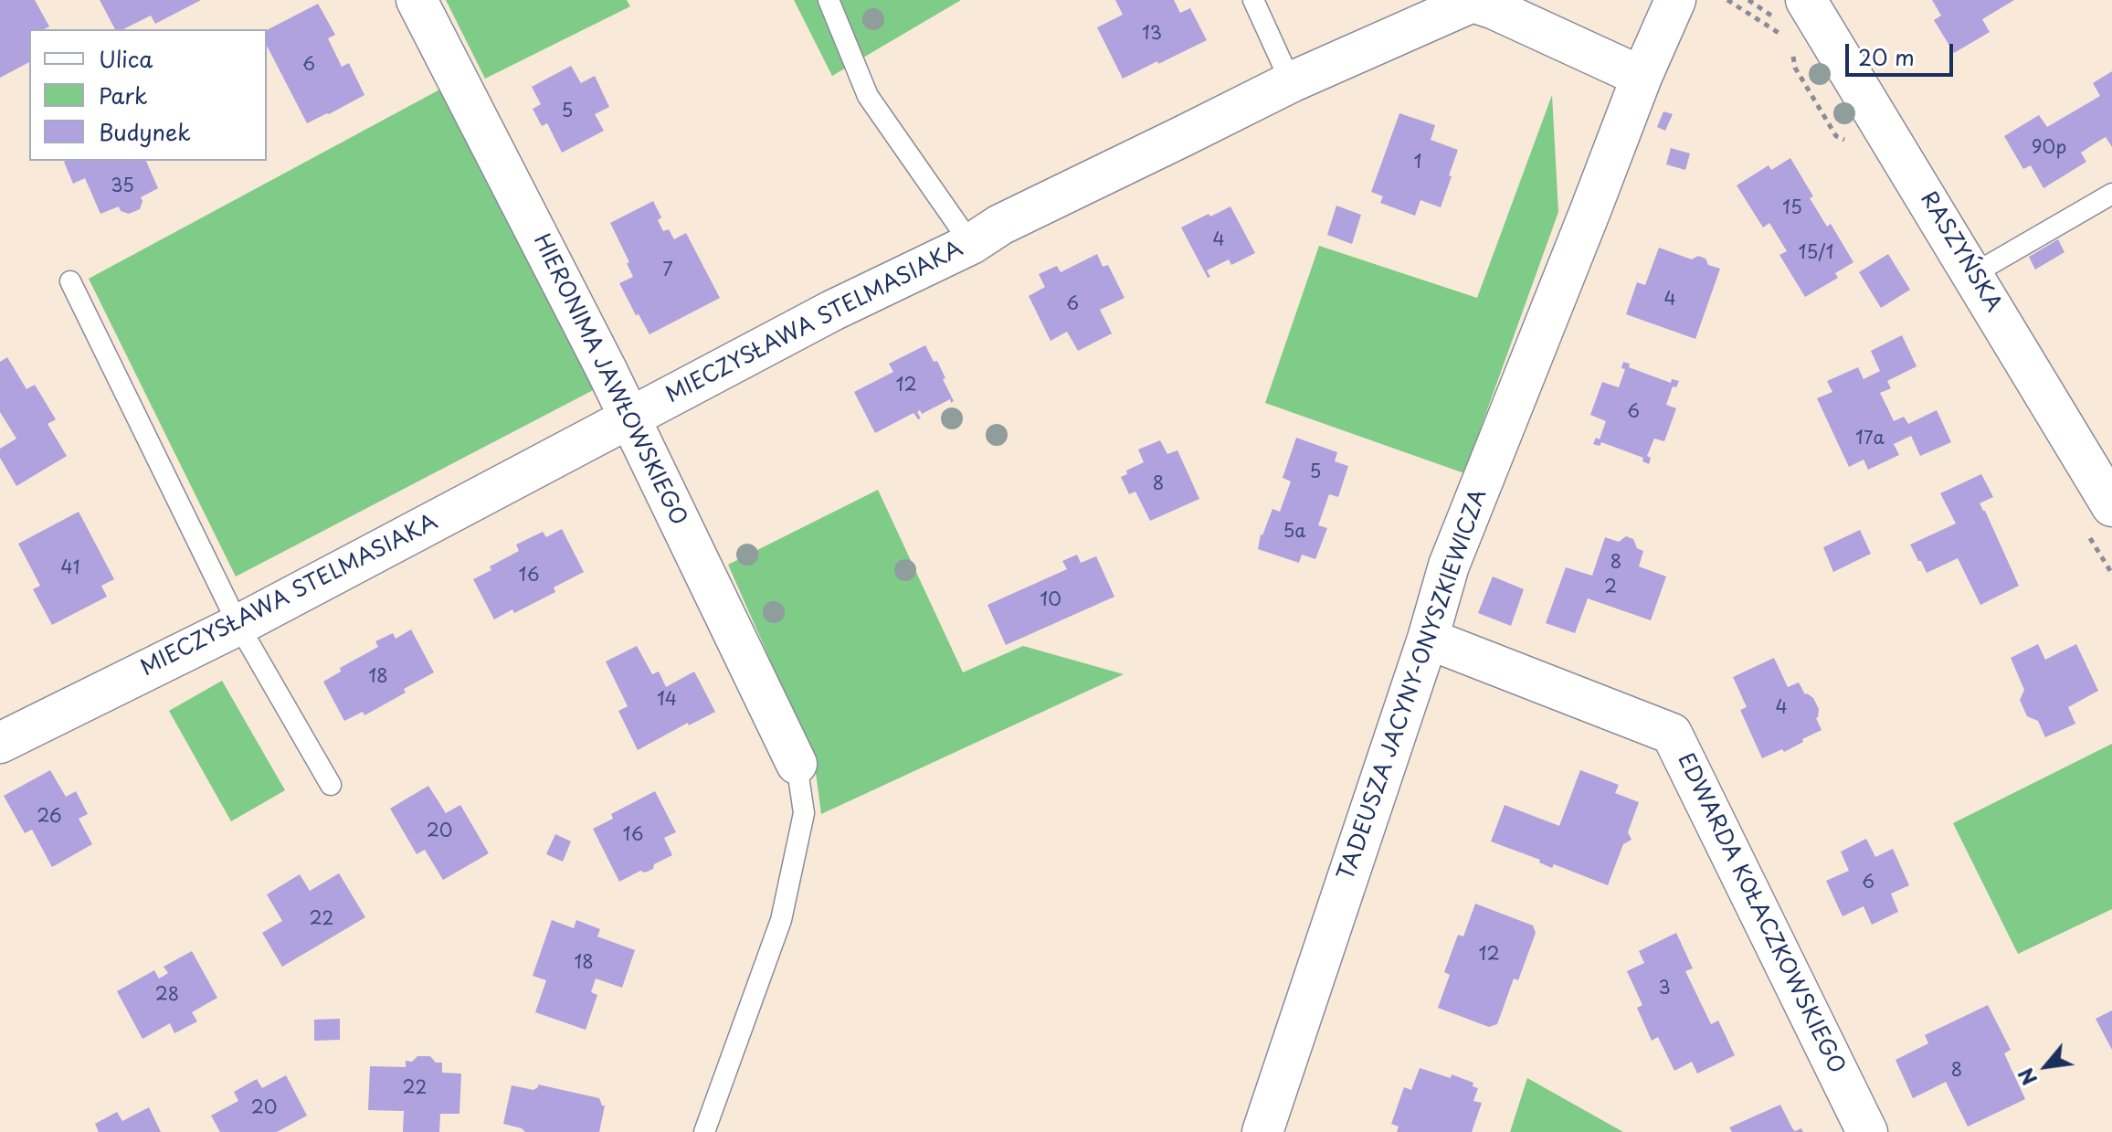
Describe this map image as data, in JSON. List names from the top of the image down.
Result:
{
  "streets": {
    "street": [
      "RASZYŃSKA",
      "MIECZYSŁAWA STELMASIAKA",
      "HIERONIMA JAWŁOWSKIEGO",
      "TADEUSZA JACYNY-ONYSZKIEWICZA",
      "EDWARDA KOŁACZKOWSKIEGO"
    ]
  },
  "crossings": [
    ["MIECZYSŁAWA STELMASIAKA", "HIERONIMA JAWŁOWSKIEGO"],
    ["MIECZYSŁAWA STELMASIAKA", "TADEUSZA JACYNY-ONYSZKIEWICZA"],
    ["TADEUSZA JACYNY-ONYSZKIEWICZA", "EDWARDA KOŁACZKOWSKIEGO"]
  ],
  "house_numbers": [
    "13",
    "6",
    "5",
    "90p",
    "1",
    "35",
    "15",
    "4",
    "15/1",
    "7",
    "4",
    "6",
    "12",
    "6",
    "17a",
    "5",
    "8",
    "5a",
    "8",
    "41",
    "16",
    "2",
    "10",
    "18",
    "14",
    "4",
    "26",
    "20",
    "16",
    "6",
    "22",
    "12",
    "18",
    "3",
    "28",
    "8",
    "22",
    "20"
  ],
  "legend": ["Ulica", "Park", "Budynek"],
  "scale_bar": "20 m",
  "north": "bottom left"
}
